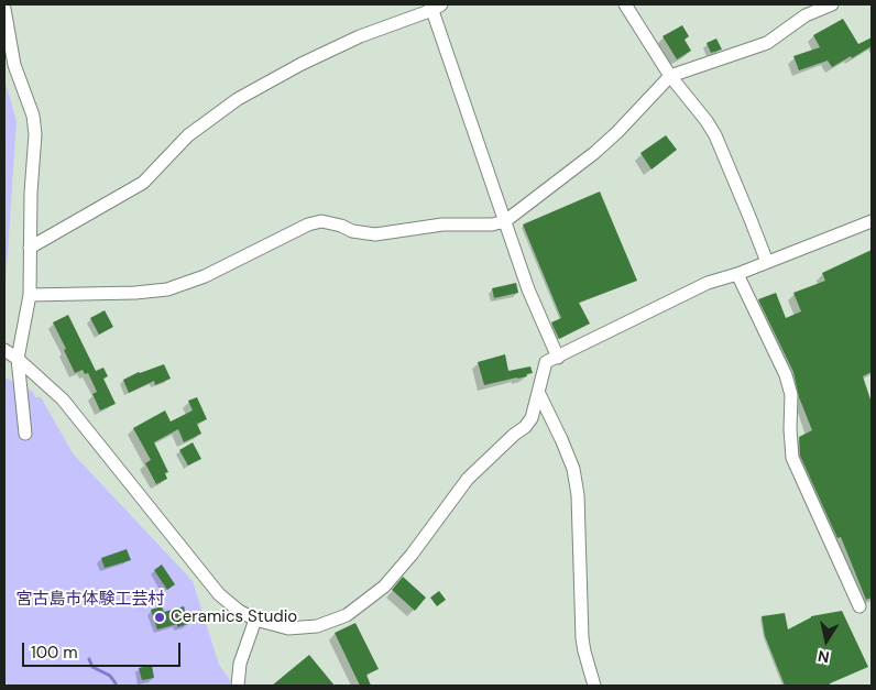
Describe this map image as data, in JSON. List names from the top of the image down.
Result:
{
  "parks": ["宮古島市体験工芸村"],
  "places": ["Ceramics Studio"],
  "scale_bar": "100 m",
  "north": "bottom"
}
